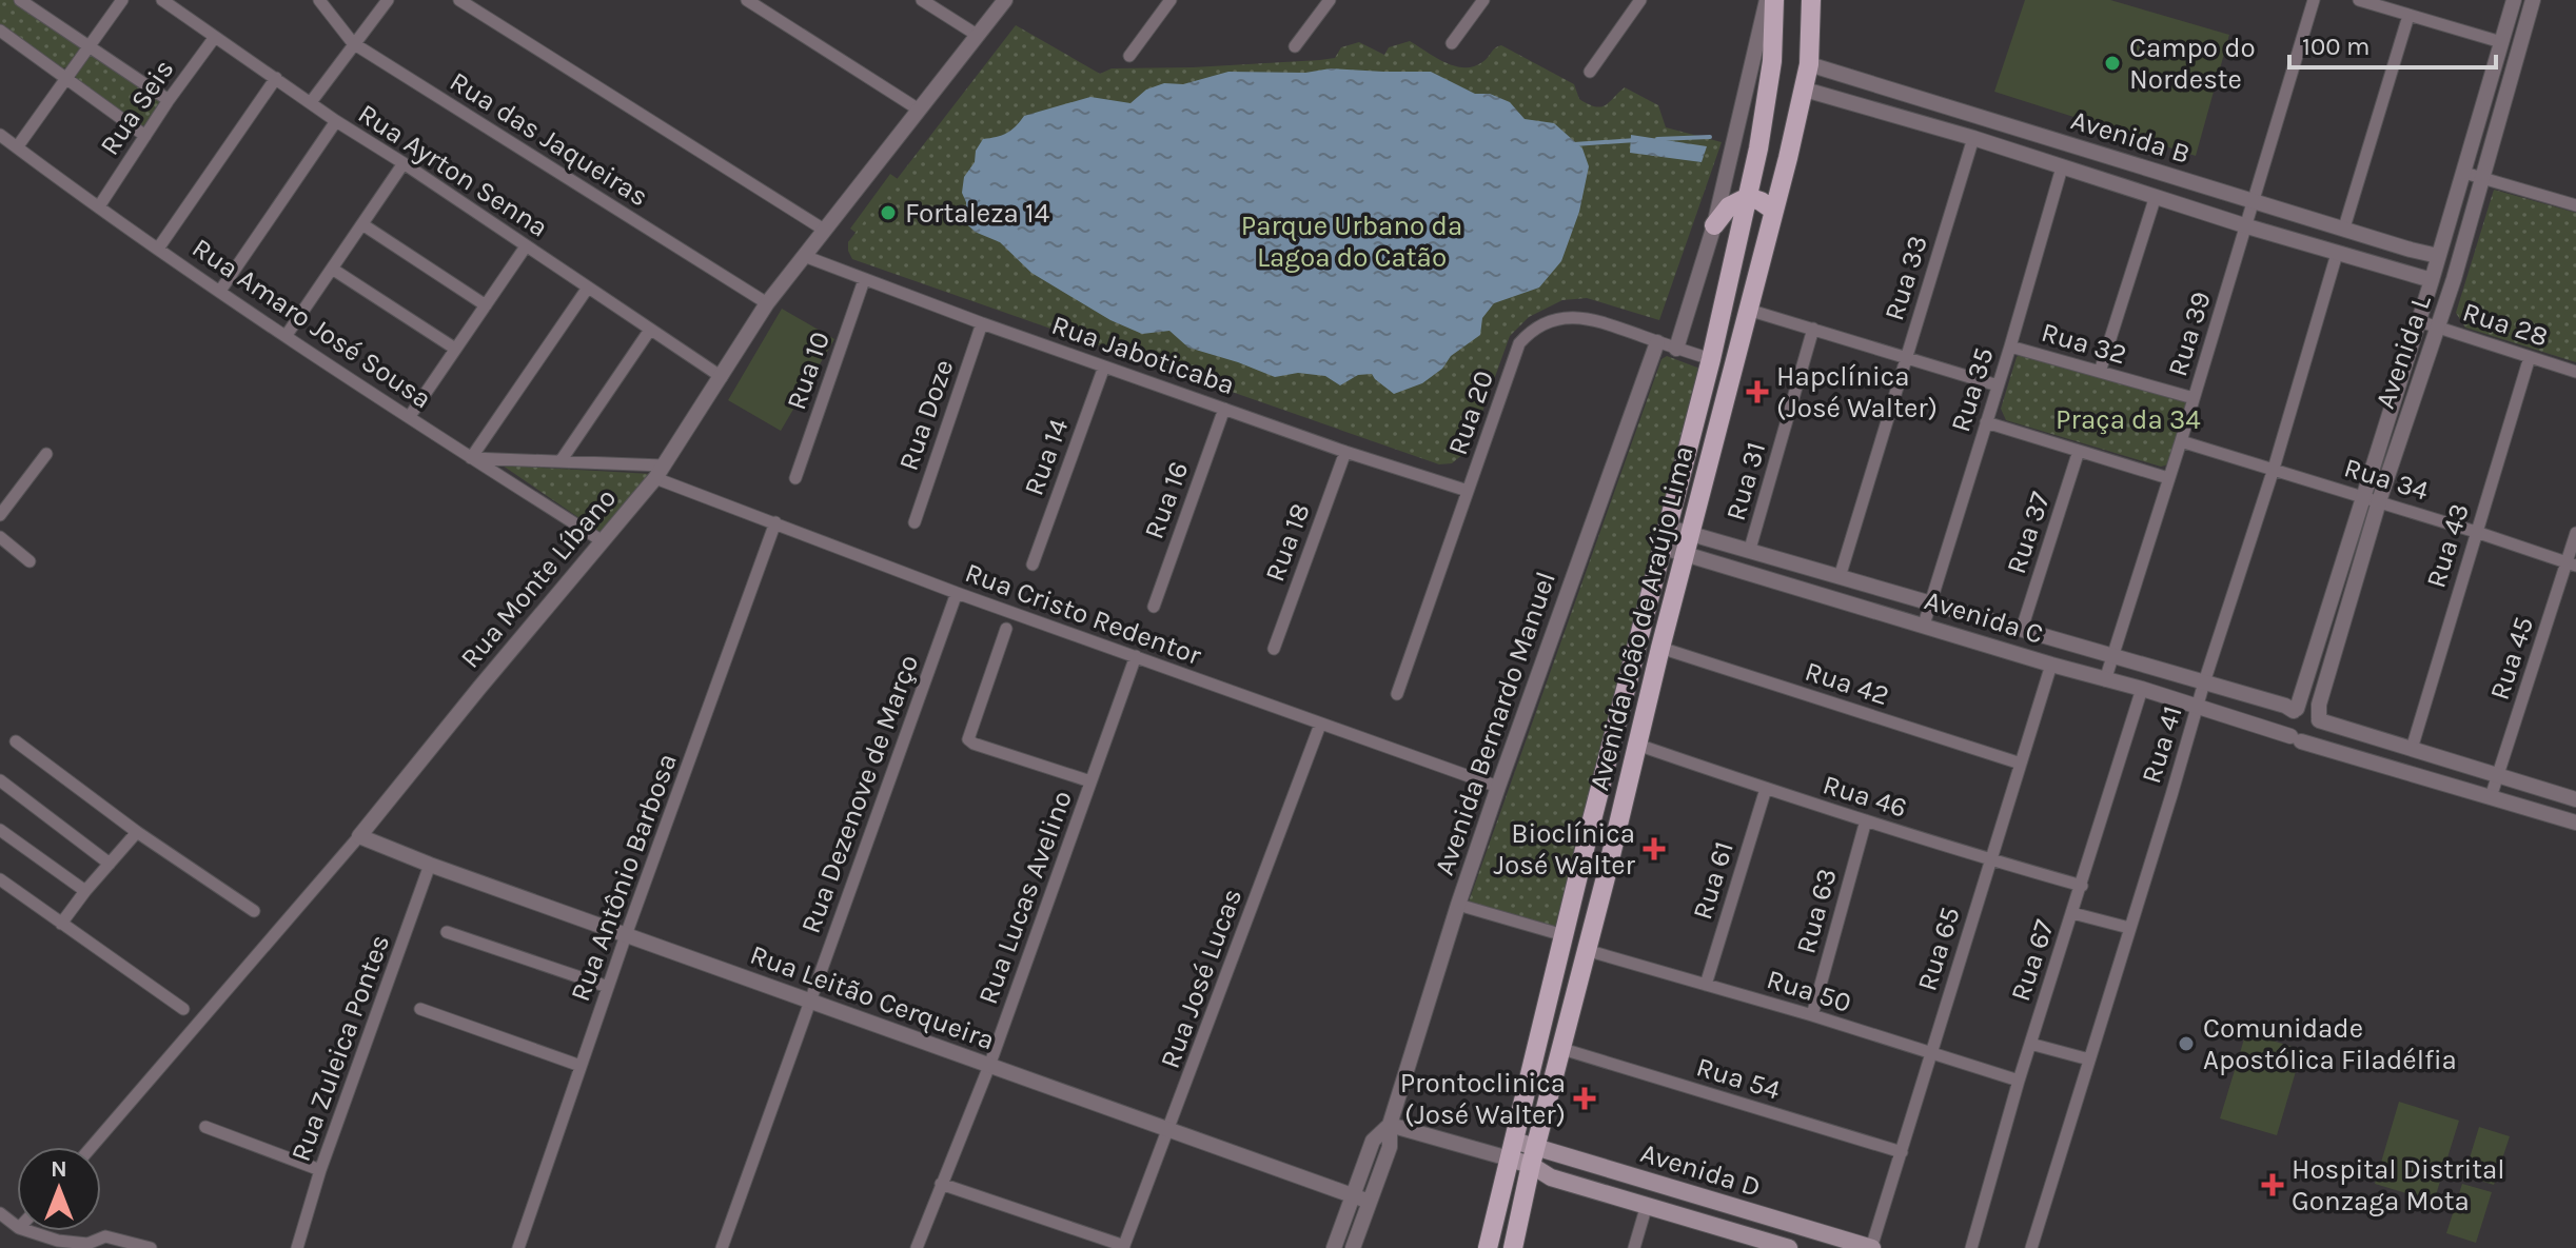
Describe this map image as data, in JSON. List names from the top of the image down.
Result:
{
  "streets": {
    "main road": ["Avenida João de Araújo Lima", "Avenida D"],
    "street": [
      "Rua Seis",
      "Avenida B",
      "Rua das Jaqueiras",
      "Rua Ayrton Senna",
      "Rua 33",
      "Rua Amaro José Sousa",
      "Rua 28",
      "Rua 39",
      "Rua 32",
      "Avenida L",
      "Rua Jaboticaba",
      "Rua 10",
      "Rua 35",
      "Rua 20",
      "Rua Doze",
      "Rua 14",
      "Rua 34",
      "Rua 31",
      "Rua 16",
      "Rua 37",
      "Rua 18",
      "Rua 43",
      "Rua Monte Líbano",
      "Rua Cristo Redentor",
      "Avenida C",
      "Rua 45",
      "Rua 42",
      "Avenida Bernardo Manuel",
      "Rua 41",
      "Rua Dezenove de Março",
      "Rua 46",
      "Rua Antônio Barbosa",
      "Rua 61",
      "Rua Lucas Avelino",
      "Rua 63",
      "Rua 65",
      "Rua 67",
      "Rua José Lucas",
      "Rua 50",
      "Rua Leitão Cerqueira",
      "Rua Zuleica Pontes",
      "Rua 54"
    ]
  },
  "crossings": [
    ["Rua Seis", "Rua Ayrton Senna"],
    ["Rua Seis", "Rua Amaro José Sousa"],
    ["Avenida B", "Rua 33"],
    ["Avenida B", "Rua 39"],
    ["Avenida B", "Avenida L"],
    ["Avenida B", "Rua 35"],
    ["Avenida B", "Avenida João de Araújo Lima"],
    ["Avenida B", "Rua 41"],
    ["Rua das Jaqueiras", "Rua Monte Líbano"],
    ["Rua Ayrton Senna", "Rua Monte Líbano"],
    ["Rua 33", "Avenida C"],
    ["Rua Amaro José Sousa", "Rua Monte Líbano"],
    ["Rua Amaro José Sousa", "Rua Cristo Redentor"],
    ["Rua 28", "Avenida L"],
    ["Rua 28", "Rua 43"],
    ["Rua 39", "Rua 32"],
    ["Rua 39", "Rua 34"],
    ["Rua 39", "Avenida C"],
    ["Rua 32", "Rua 35"],
    ["Avenida L", "Rua 34"],
    ["Avenida L", "Avenida C"],
    ["Rua Jaboticaba", "Rua 10"],
    ["Rua Jaboticaba", "Rua 20"],
    ["Rua Jaboticaba", "Rua Doze"],
    ["Rua Jaboticaba", "Rua 14"],
    ["Rua Jaboticaba", "Rua 16"],
    ["Rua Jaboticaba", "Rua 18"],
    ["Rua Jaboticaba", "Rua Monte Líbano"],
    ["Rua 35", "Avenida C"],
    ["Rua 20", "Avenida João de Araújo Lima"],
    ["Rua 20", "Avenida Bernardo Manuel"],
    ["Rua 34", "Rua 43"],
    ["Rua 34", "Rua 45"],
    ["Rua 34", "Rua 41"],
    ["Rua 31", "Avenida C"],
    ["Rua 37", "Avenida C"],
    ["Rua Monte Líbano", "Rua Cristo Redentor"],
    ["Rua Monte Líbano", "Rua Leitão Cerqueira"],
    ["Rua Cristo Redentor", "Avenida Bernardo Manuel"],
    ["Rua Cristo Redentor", "Rua Dezenove de Março"],
    ["Rua Cristo Redentor", "Rua Antônio Barbosa"],
    ["Rua Cristo Redentor", "Rua Lucas Avelino"],
    ["Rua Cristo Redentor", "Rua José Lucas"],
    ["Avenida C", "Avenida João de Araújo Lima"],
    ["Avenida C", "Rua 45"],
    ["Avenida C", "Rua 41"],
    ["Avenida C", "Rua 65"],
    ["Avenida C", "Rua 67"],
    ["Avenida João de Araújo Lima", "Rua 42"],
    ["Avenida João de Araújo Lima", "Rua 46"],
    ["Avenida João de Araújo Lima", "Rua 50"],
    ["Avenida João de Araújo Lima", "Rua 54"],
    ["Avenida João de Araújo Lima", "Avenida D"],
    ["Rua 42", "Rua 65"],
    ["Avenida Bernardo Manuel", "Rua Leitão Cerqueira"],
    ["Rua Dezenove de Março", "Rua Leitão Cerqueira"],
    ["Rua 46", "Rua 61"],
    ["Rua 46", "Rua 63"],
    ["Rua 46", "Rua 65"],
    ["Rua 46", "Rua 67"],
    ["Rua Antônio Barbosa", "Rua Leitão Cerqueira"],
    ["Rua 61", "Rua 50"],
    ["Rua Lucas Avelino", "Rua Leitão Cerqueira"],
    ["Rua 63", "Rua 50"],
    ["Rua 65", "Rua 50"],
    ["Rua 65", "Rua 54"],
    ["Rua 65", "Avenida D"],
    ["Rua 67", "Rua 50"],
    ["Rua José Lucas", "Rua Leitão Cerqueira"],
    ["Rua Leitão Cerqueira", "Rua Zuleica Pontes"]
  ],
  "parks": ["Parque Urbano da Lagoa do Catão", "Praça da 34"],
  "places": {
    "other": ["Campo do Nordeste", "Fortaleza 14", "Comunidade Apostólica Filadélfia"],
    "health": [
      "Hapclínica (José Walter)",
      "Bioclínica José Walter",
      "Prontoclinica (José Walter)",
      "Hospital Distrital Gonzaga Mota"
    ]
  },
  "scale_bar": "100 m",
  "north": "top"
}
